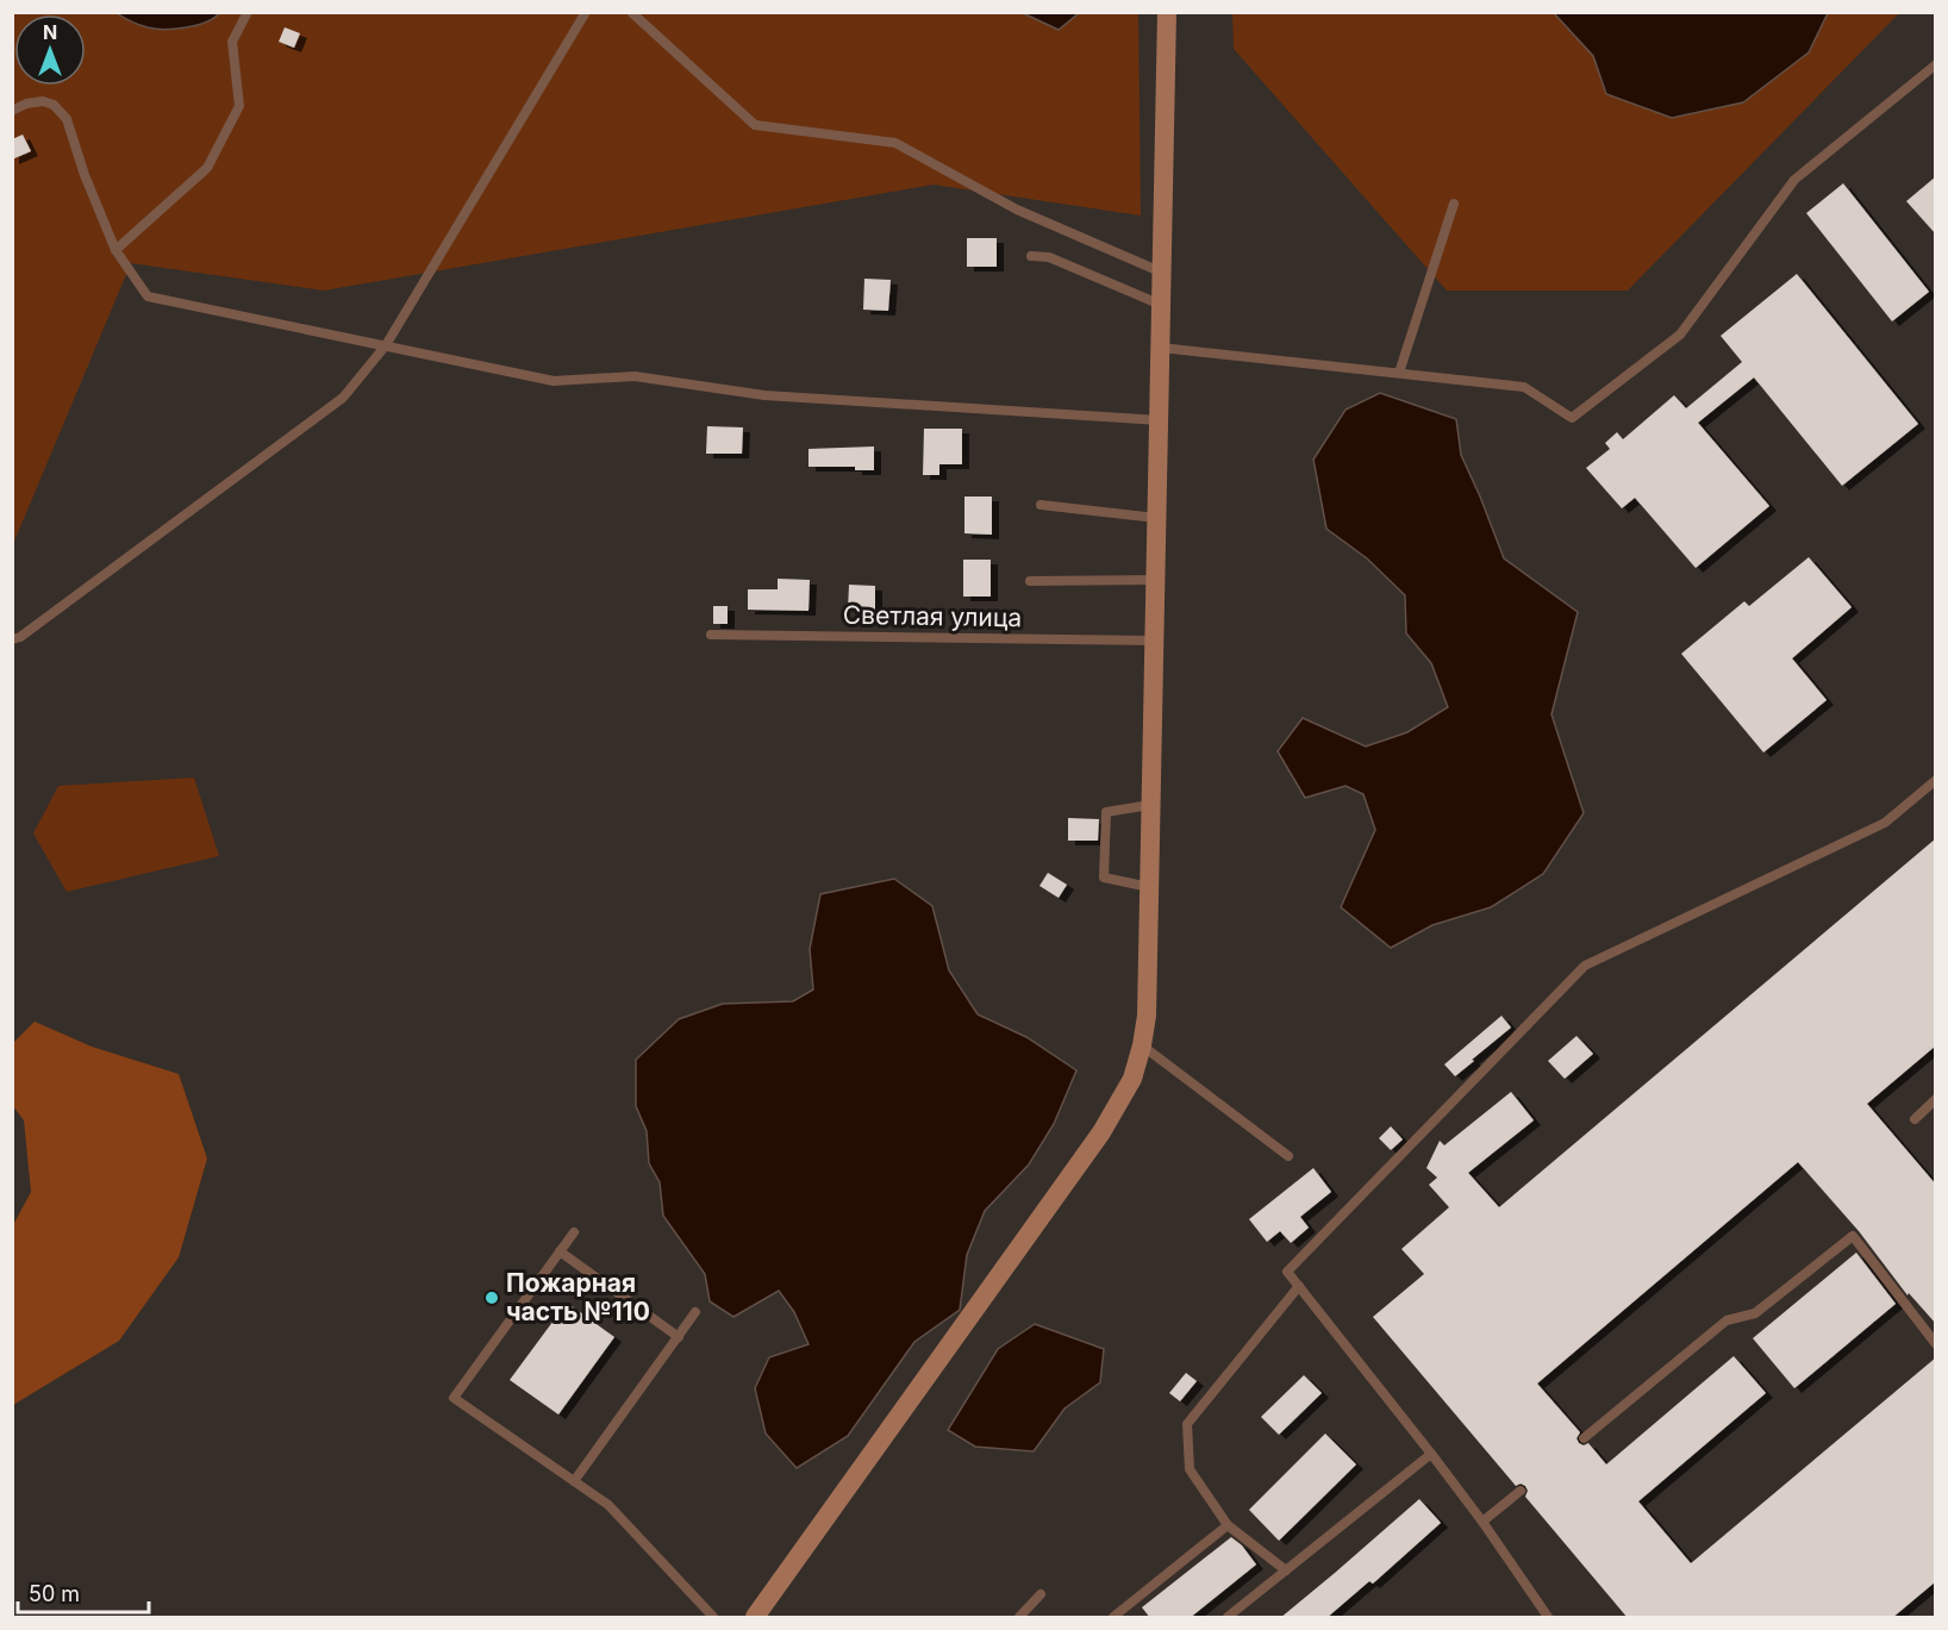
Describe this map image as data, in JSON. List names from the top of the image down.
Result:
{
  "streets": {
    "lane": ["Светлая улица"]
  },
  "places": ["Пожарная часть №110"],
  "scale_bar": "50 m",
  "north": "top"
}
